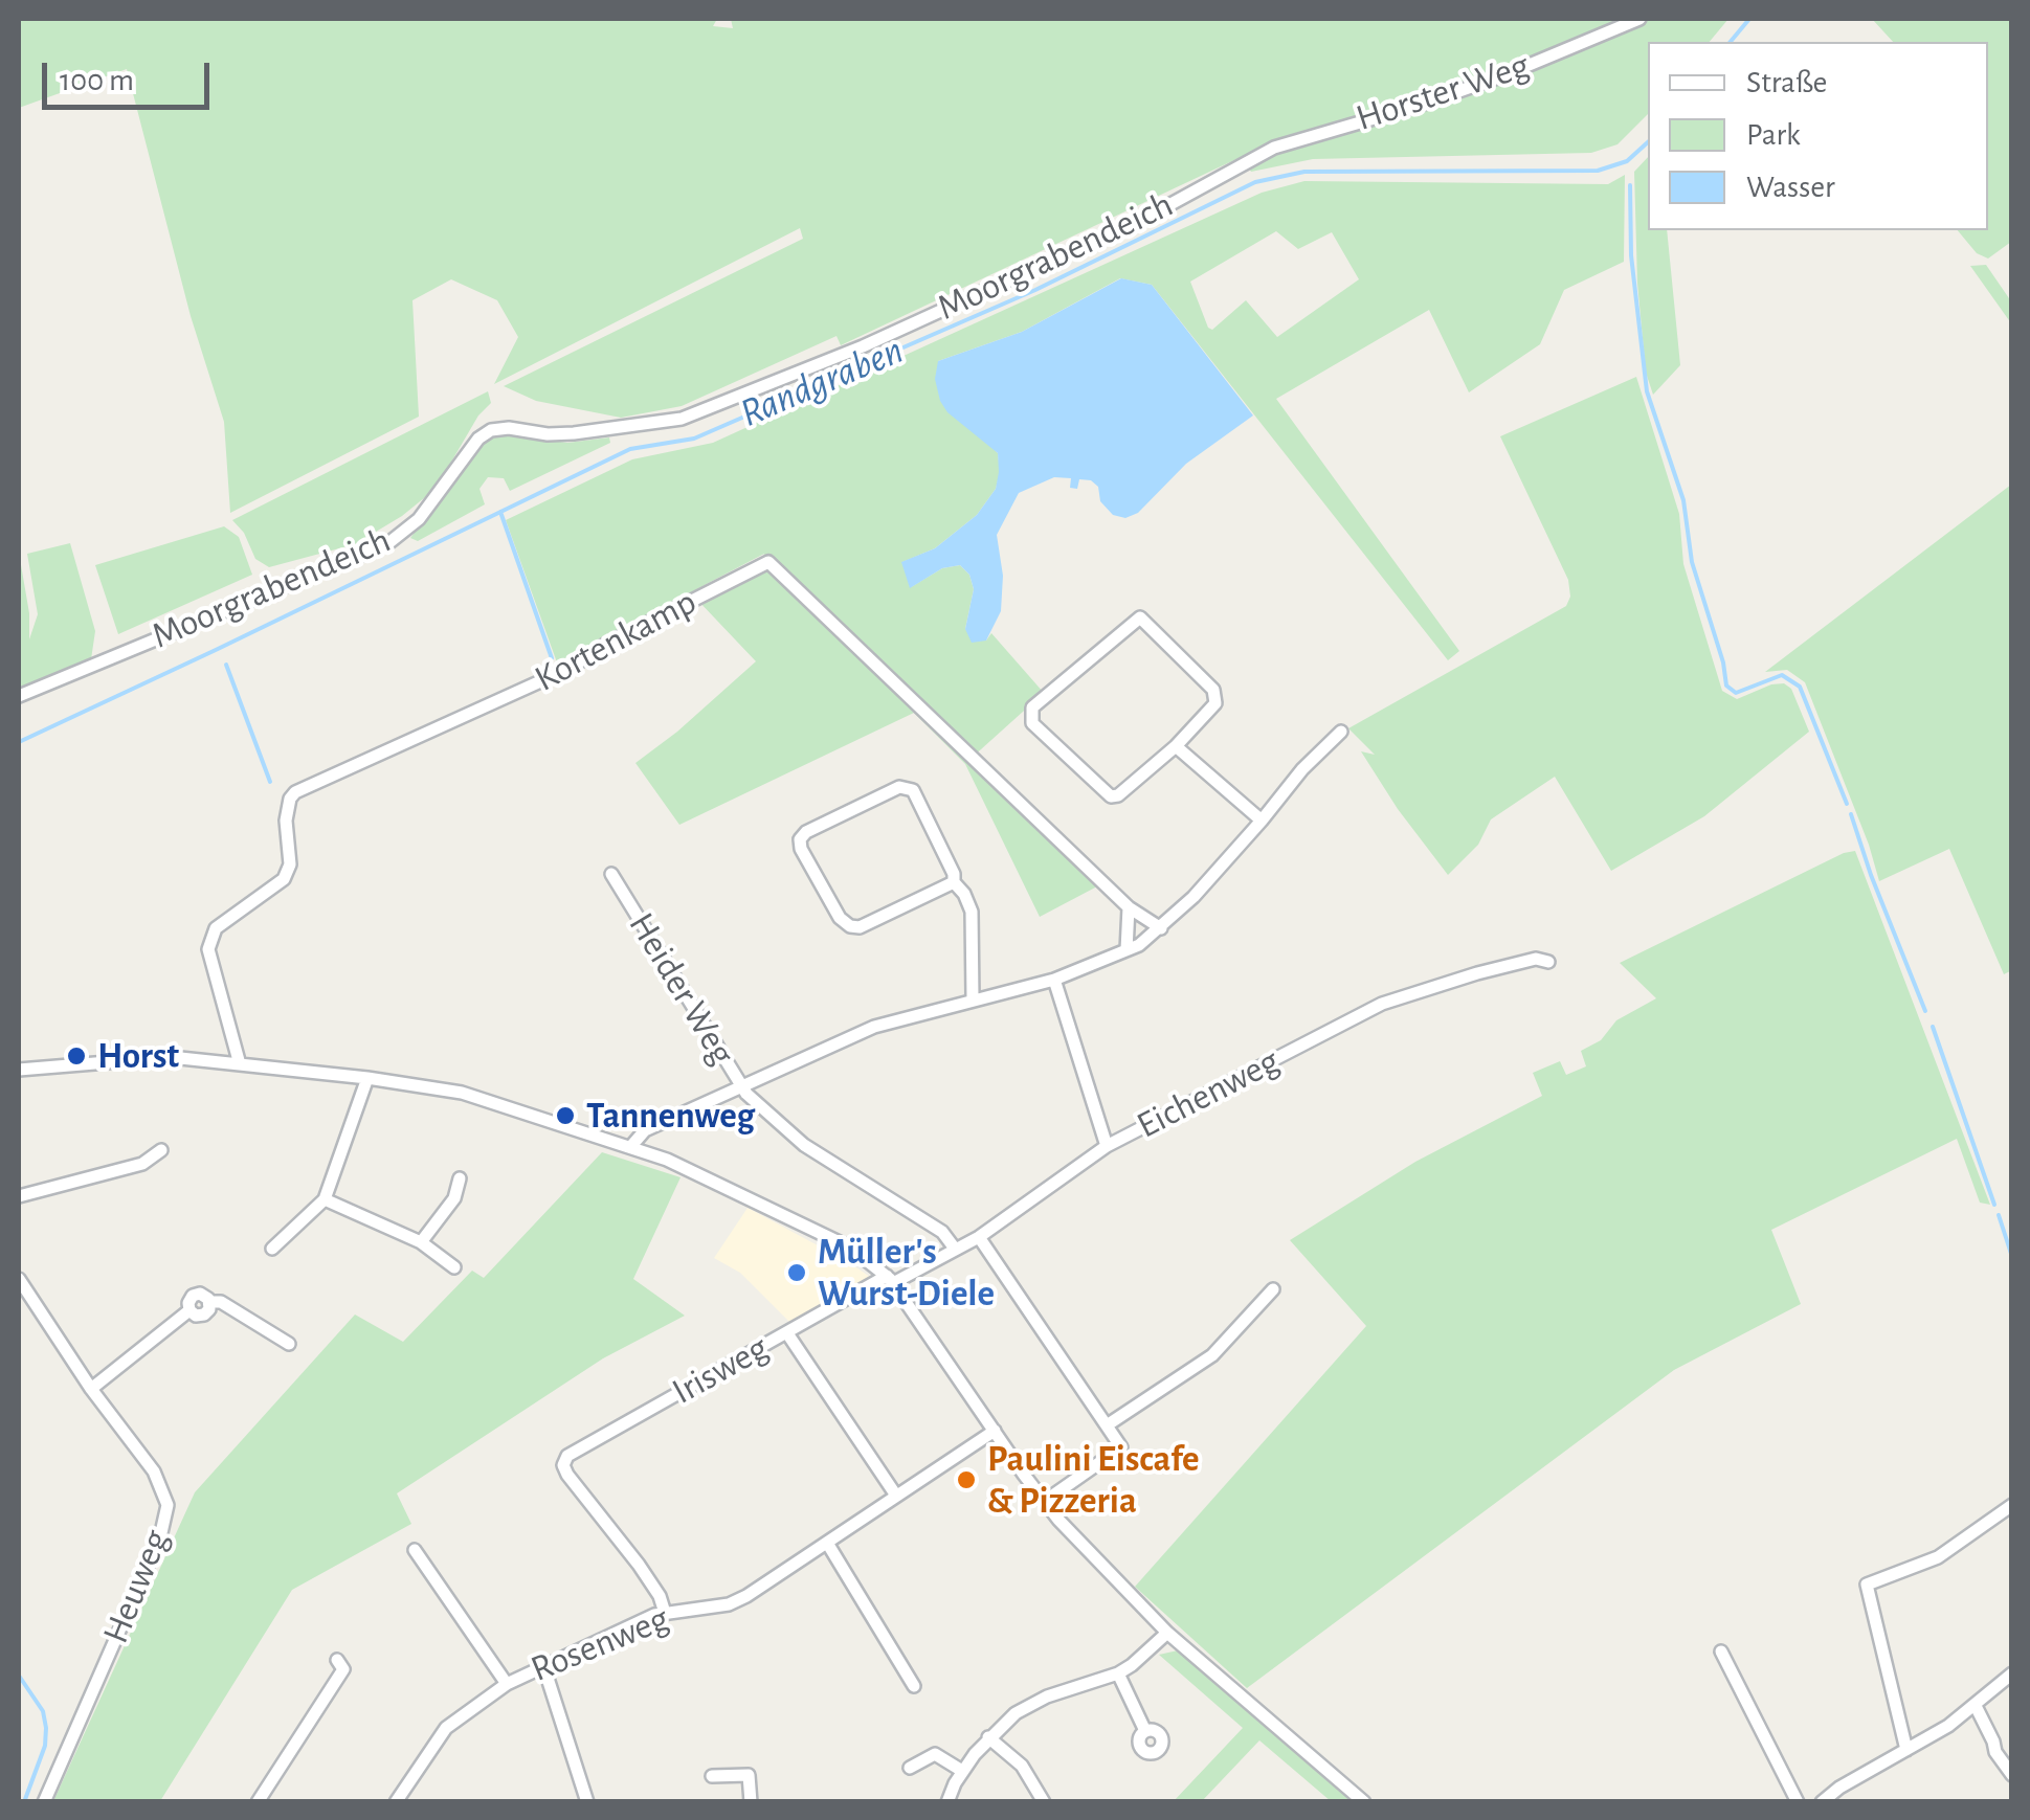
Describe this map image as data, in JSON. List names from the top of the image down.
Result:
{
  "streets": {
    "street": [
      "Horster Weg",
      "Moorgrabendeich",
      "Kortenkamp",
      "Heider Weg",
      "Eichenweg",
      "Irisweg",
      "Heuweg",
      "Rosenweg"
    ]
  },
  "crossings": [
    ["Horster Weg", "Moorgrabendeich"],
    ["Heider Weg", "Eichenweg"],
    ["Eichenweg", "Irisweg"],
    ["Irisweg", "Rosenweg"]
  ],
  "water": ["Randgraben"],
  "places": [
    "Horst",
    "Tannenweg",
    "Müller's Wurst-Diele",
    "Paulini Eiscafe & Pizzeria"
  ],
  "legend": ["Straße", "Park", "Wasser"],
  "scale_bar": "100 m"
}
